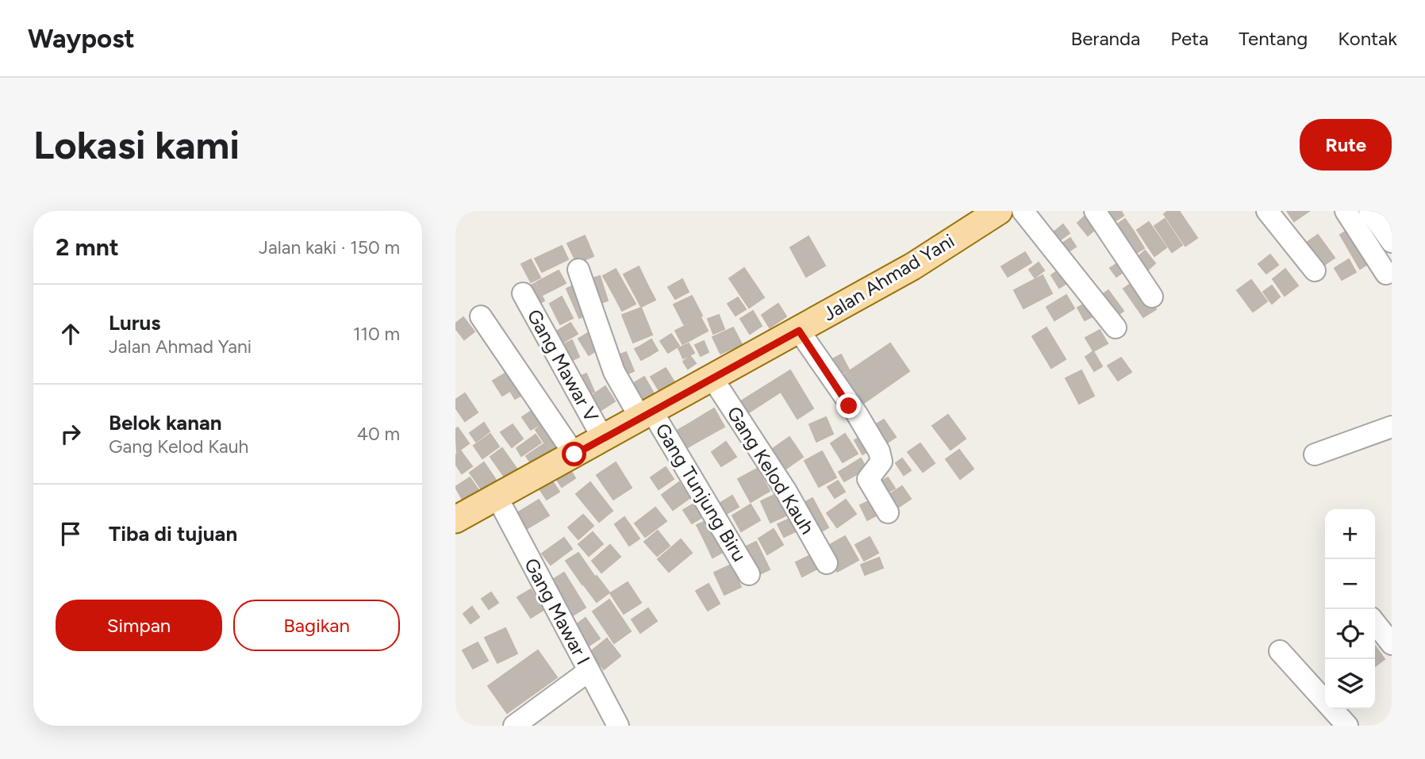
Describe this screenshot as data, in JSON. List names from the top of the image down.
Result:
{
  "streets": {
    "main road": ["Jalan Ahmad Yani"],
    "street": [
      "Gang Mawar V",
      "Gang Kelod Kauh",
      "Gang Tunjung Biru",
      "Gang Mawar I"
    ]
  },
  "crossings": [
    ["Jalan Ahmad Yani", "Gang Mawar V"],
    ["Jalan Ahmad Yani", "Gang Kelod Kauh"],
    ["Jalan Ahmad Yani", "Gang Tunjung Biru"],
    ["Jalan Ahmad Yani", "Gang Mawar I"]
  ],
  "page": {
    "header": "Waypost",
    "nav": [
      "Beranda",
      "Peta",
      "Tentang",
      "Kontak"
    ],
    "buttons": [
      "Rute",
      ["Simpan", "Bagikan"]
    ],
    "title": "Lokasi kami",
    "heading": ["2 mnt", "Jalan kaki · 150 m"],
    "list": [
      ["Lurus", "Jalan Ahmad Yani", "110 m"],
      ["Belok kanan", "Gang Kelod Kauh", "40 m"],
      "Tiba di tujuan"
    ],
    "map_buttons": ["+", "−"]
  }
}
